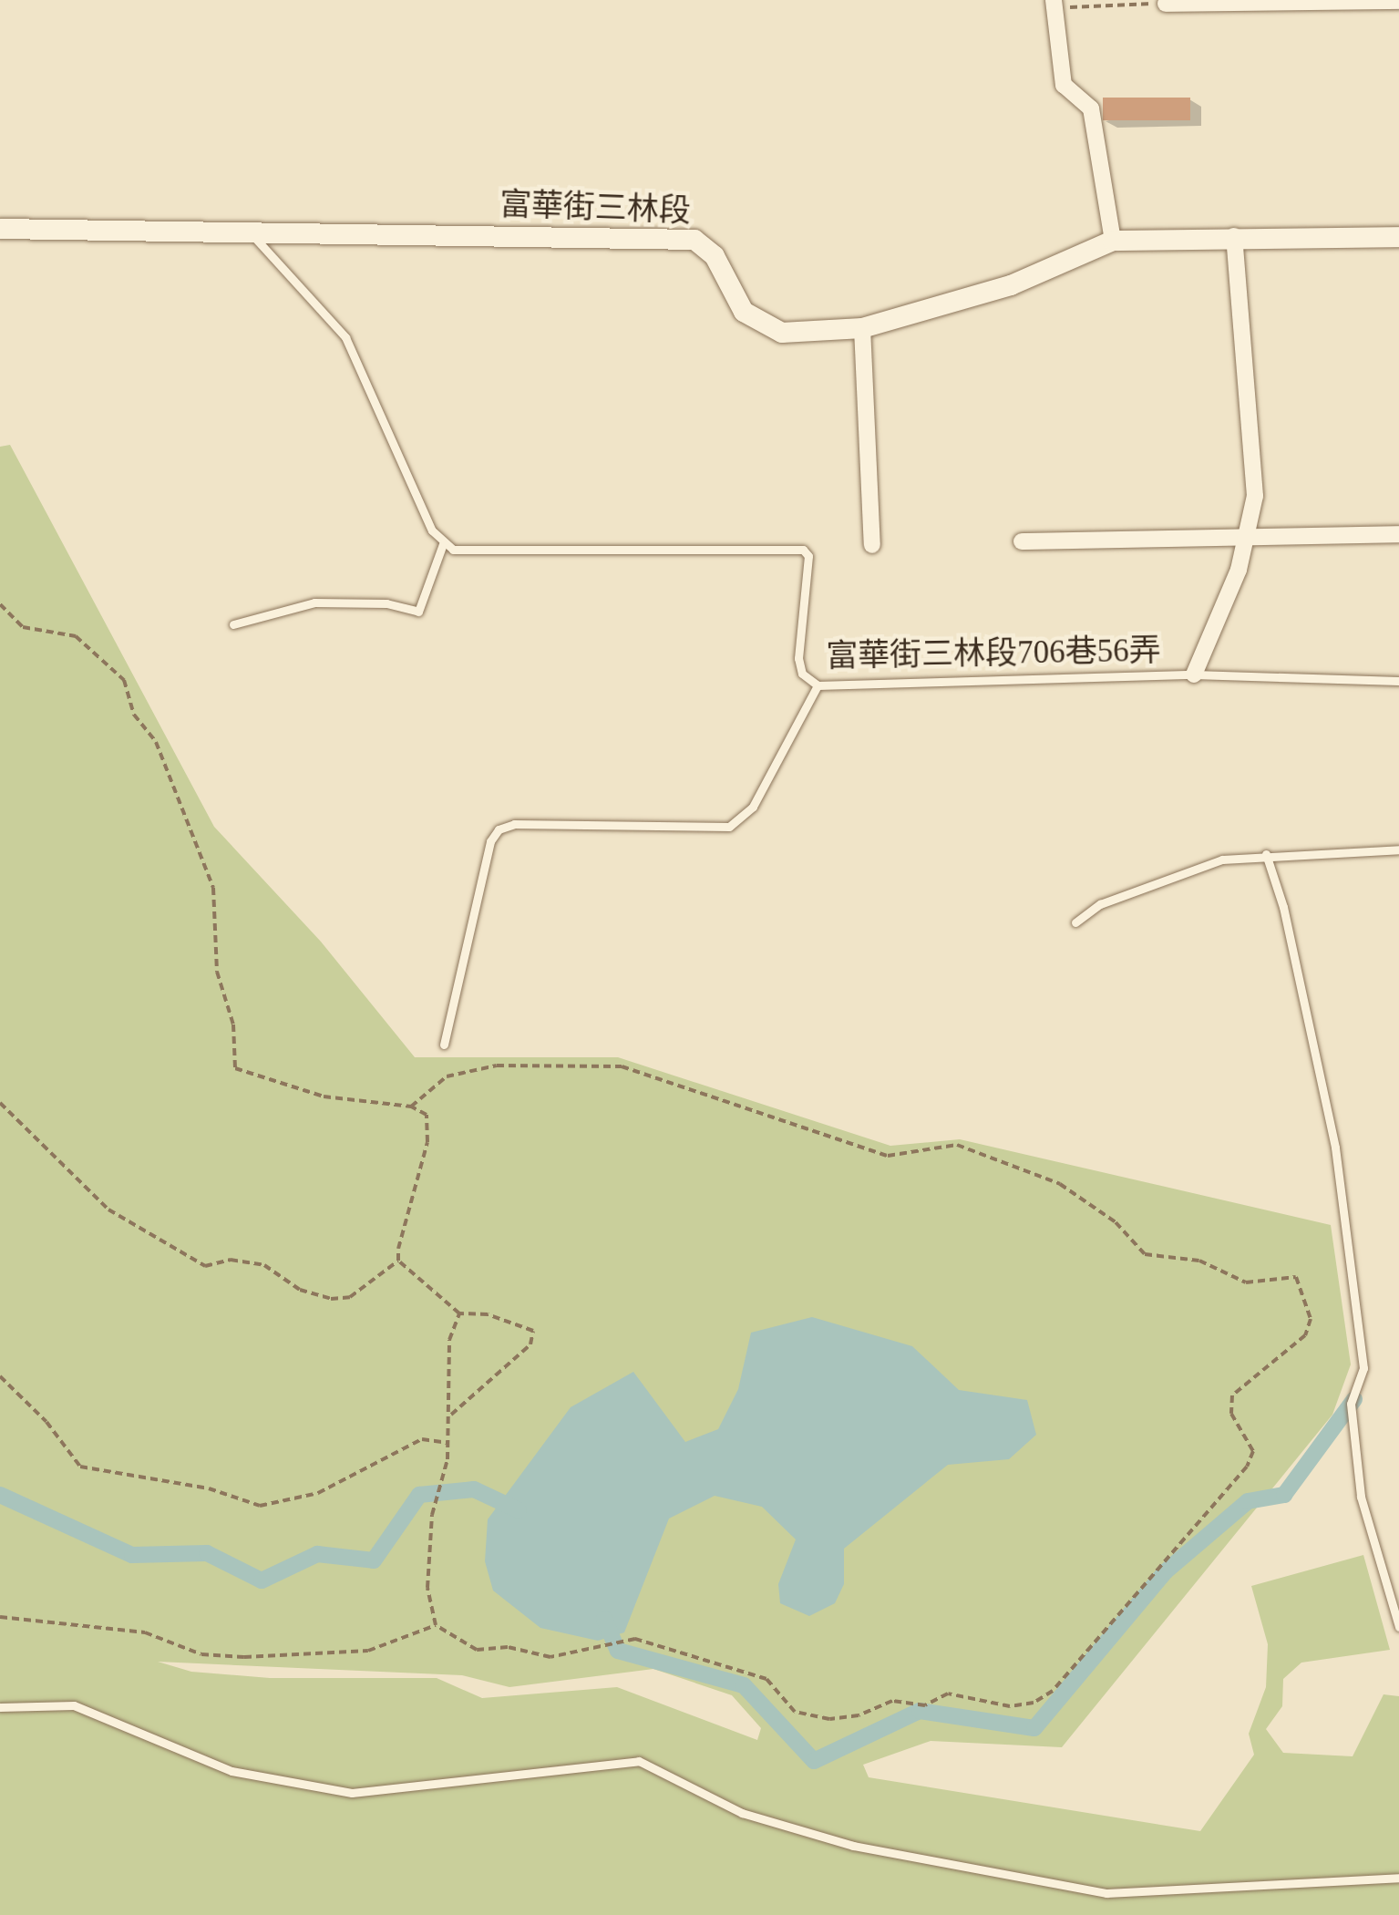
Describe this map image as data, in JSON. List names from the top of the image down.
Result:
{
  "streets": {
    "street": ["富華街三林段"],
    "lane": ["富華街三林段706巷56弄"]
  }
}
